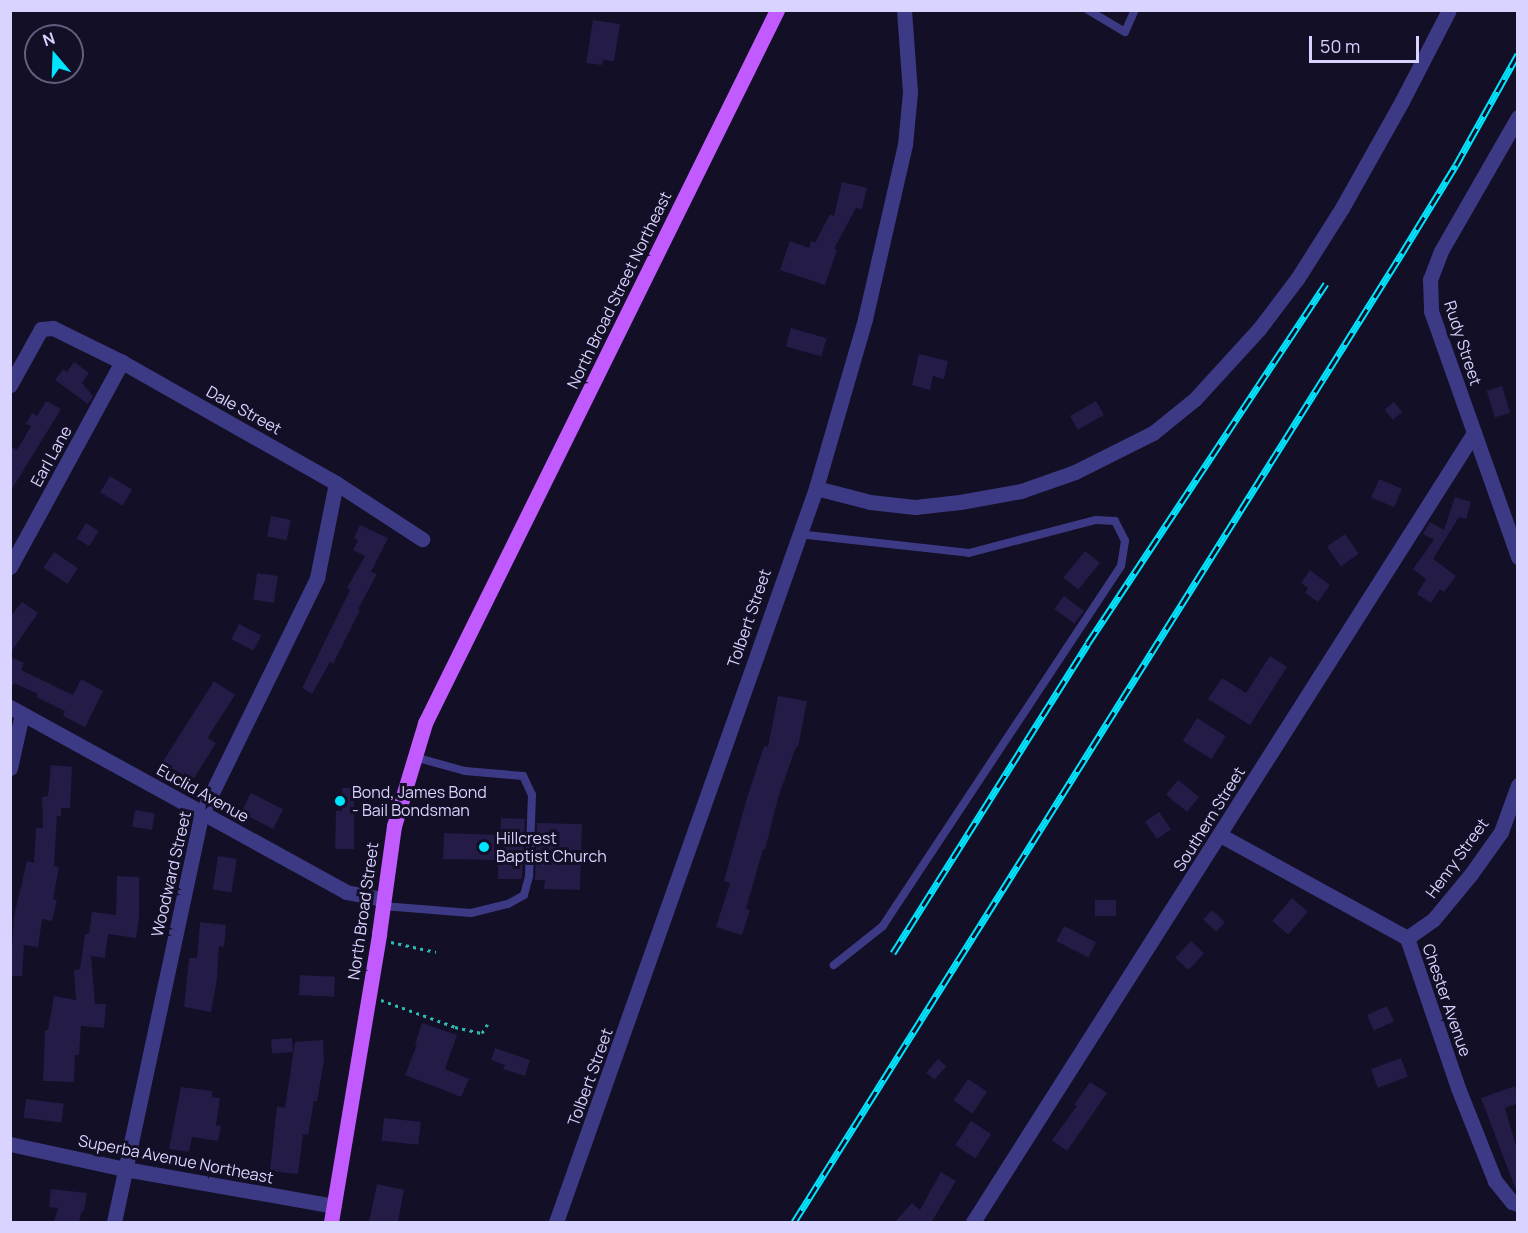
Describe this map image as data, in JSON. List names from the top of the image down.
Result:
{
  "streets": {
    "main road": ["North Broad Street Northeast", "North Broad Street"],
    "street": [
      "Rudy Street",
      "Dale Street",
      "Earl Lane",
      "Tolbert Street",
      "Euclid Avenue",
      "Southern Street",
      "Henry Street",
      "Woodward Street",
      "Chester Avenue",
      "Superba Avenue Northeast"
    ]
  },
  "crossings": [
    ["North Broad Street Northeast", "North Broad Street"],
    ["Rudy Street", "Southern Street"],
    ["Dale Street", "Earl Lane"],
    ["Dale Street", "Woodward Street"],
    ["Euclid Avenue", "Woodward Street"],
    ["Euclid Avenue", "North Broad Street"],
    ["Southern Street", "Chester Avenue"],
    ["Henry Street", "Chester Avenue"],
    ["Woodward Street", "Superba Avenue Northeast"],
    ["North Broad Street", "Superba Avenue Northeast"]
  ],
  "places": ["Bond, James Bond - Bail Bondsman", "Hillcrest Baptist Church"],
  "scale_bar": "50 m",
  "north": "top"
}
